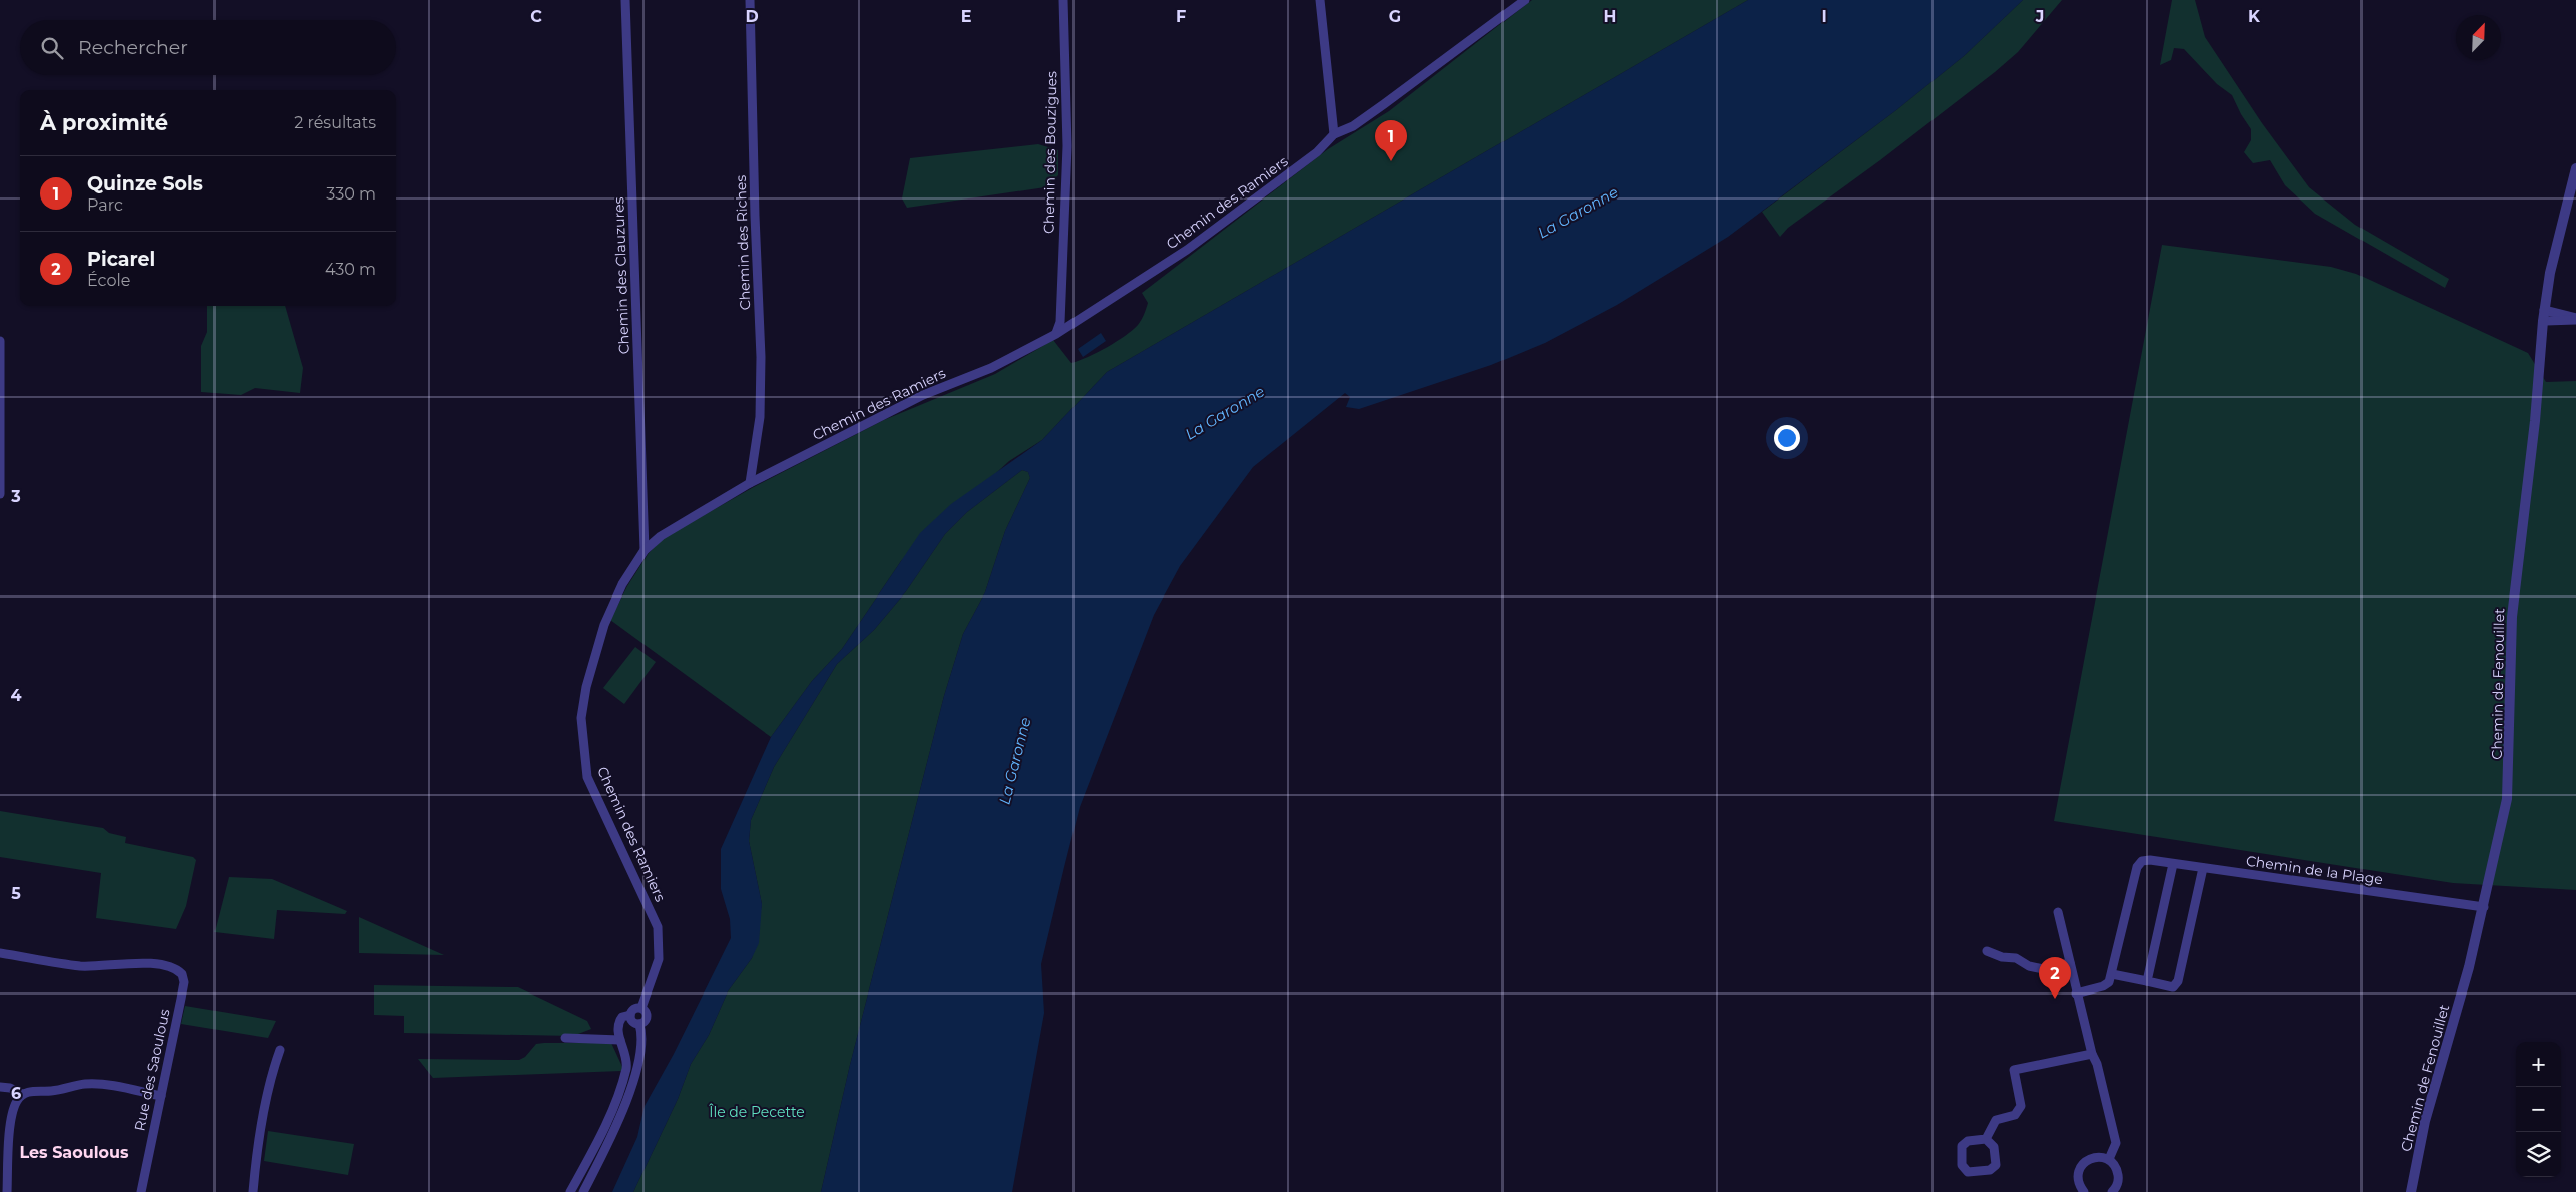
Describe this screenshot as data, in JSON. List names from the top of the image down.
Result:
{
  "streets": {
    "street": [
      "Chemin des Bouzigues",
      "Chemin des Ramiers",
      "Chemin des Riches",
      "Chemin des Clauzures",
      "Chemin de Fenouillet",
      "Chemin de la Plage",
      "Rue des Saoulous"
    ]
  },
  "crossings": [
    ["Chemin des Bouzigues", "Chemin des Ramiers"],
    ["Chemin des Ramiers", "Chemin des Riches"],
    ["Chemin des Ramiers", "Chemin des Clauzures"],
    ["Chemin de Fenouillet", "Chemin de la Plage"]
  ],
  "districts": ["Les Saoulous"],
  "water": ["La Garonne"],
  "parks": ["Île de Pecette"],
  "north": "top right",
  "page": {
    "search": "Rechercher",
    "heading": ["À proximité", "2 résultats"],
    "pins": ["1", "2"],
    "list": [
      {
        "mark": "1",
        "name": "Quinze Sols",
        "note": "Parc",
        "value": "330 m"
      },
      {
        "mark": "2",
        "name": "Picarel",
        "note": "École",
        "value": "430 m"
      }
    ],
    "map_buttons": ["+", "−"]
  },
  "grid": {
    "columns": [
      "C",
      "D",
      "E",
      "F",
      "G",
      "H",
      "I",
      "J",
      "K"
    ],
    "rows": [
      "3",
      "4",
      "5",
      "6"
    ]
  }
}
